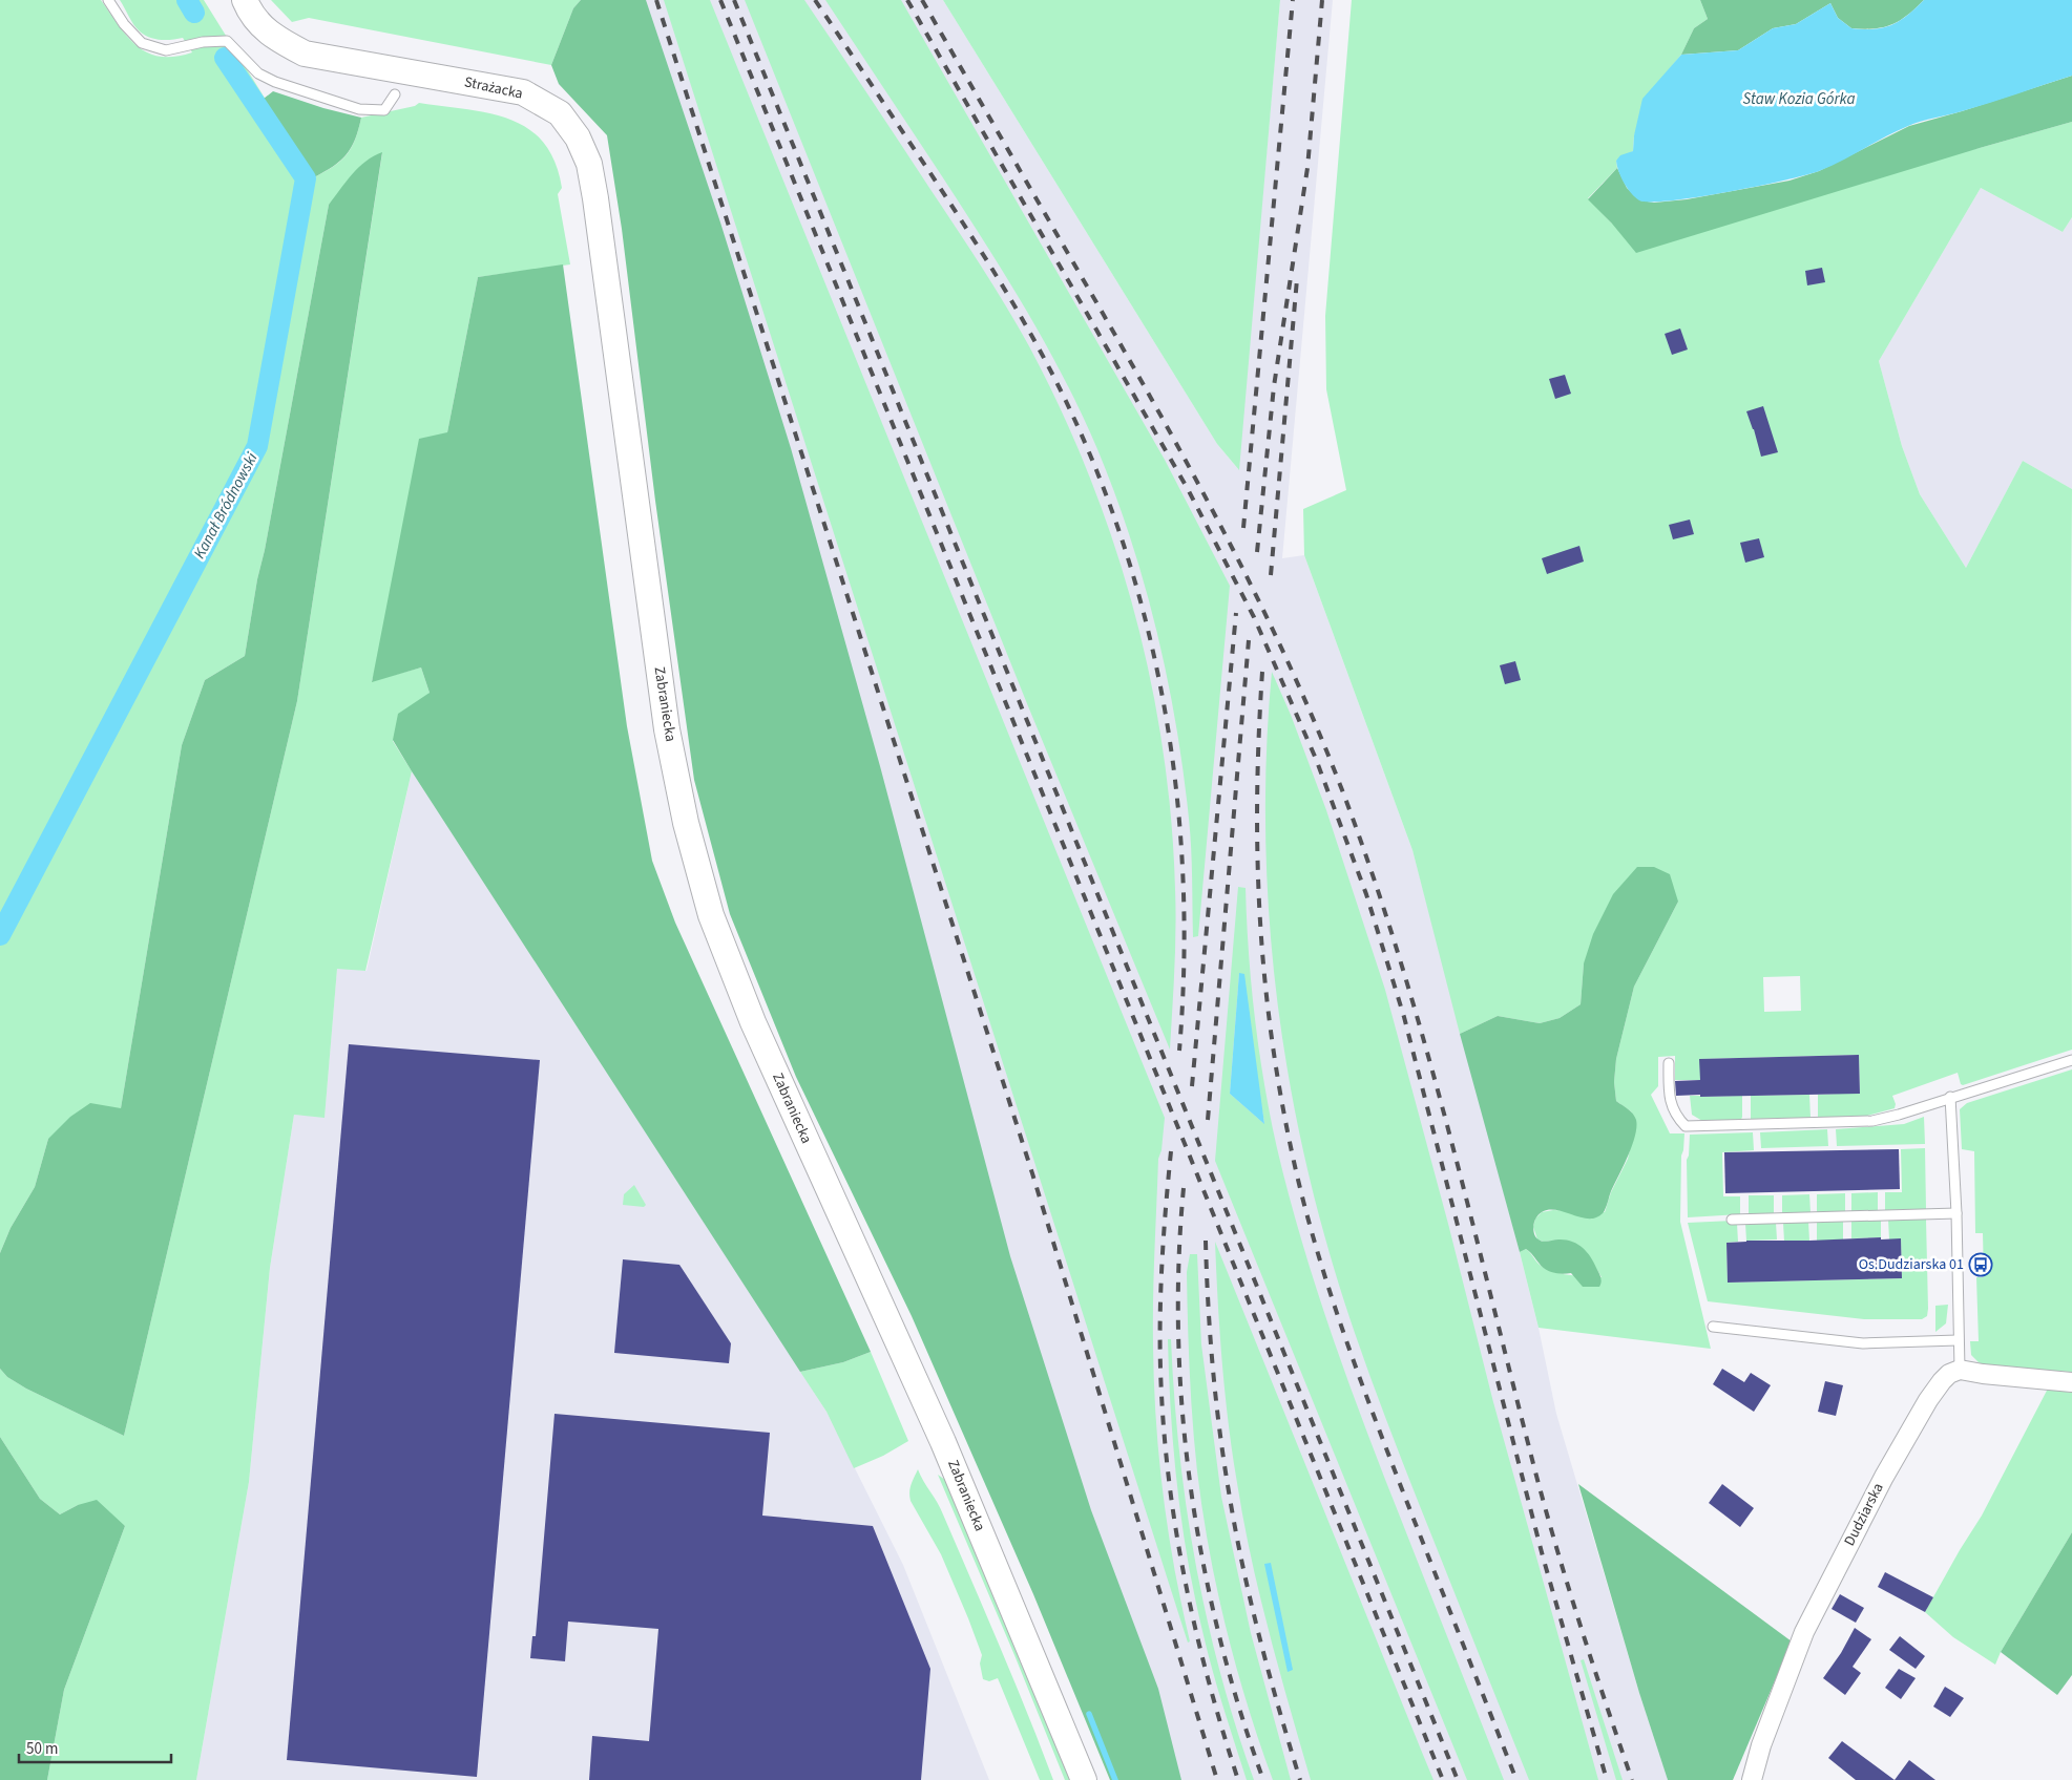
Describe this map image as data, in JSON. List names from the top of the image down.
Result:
{
  "streets": {
    "main road": ["Strażacka", "Zabraniecka"],
    "street": ["Dudziarska"]
  },
  "crossings": [
    ["Strażacka", "Zabraniecka"]
  ],
  "water": ["Staw Kozia Górka", "Kanał Bródnowski"],
  "places": {
    "bus stop": ["Os.Dudziarska 01"]
  },
  "scale_bar": "50 m"
}
